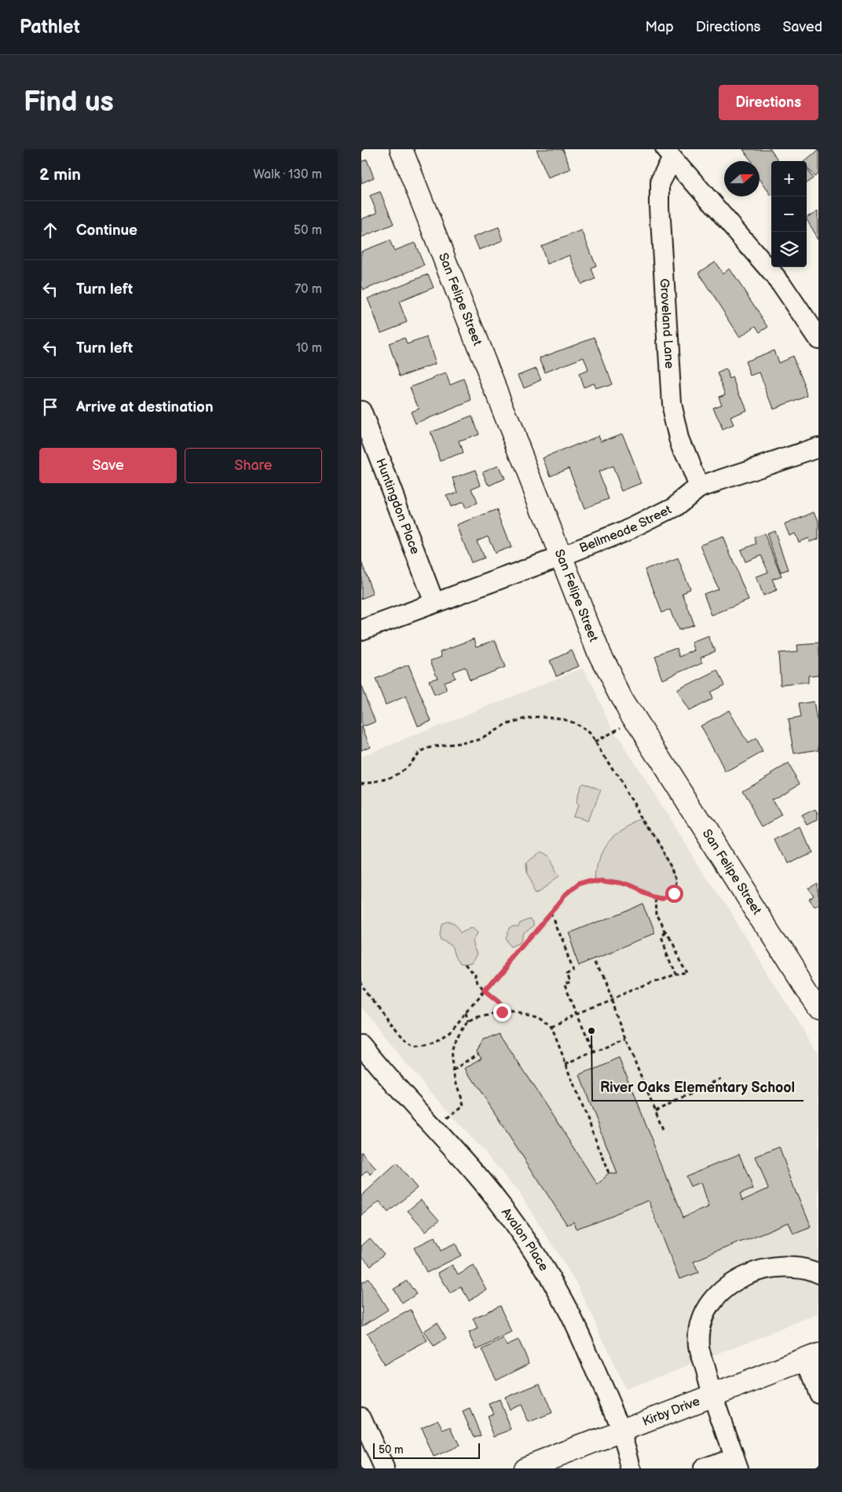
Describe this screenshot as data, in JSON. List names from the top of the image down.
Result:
{
  "streets": {
    "main road": ["San Felipe Street", "Kirby Drive"],
    "street": [
      "Groveland Lane",
      "Huntingdon Place",
      "Bellmeade Street",
      "Avalon Place"
    ]
  },
  "crossings": [
    ["San Felipe Street", "Bellmeade Street"],
    ["Groveland Lane", "Bellmeade Street"],
    ["Huntingdon Place", "Bellmeade Street"],
    ["Avalon Place", "Kirby Drive"]
  ],
  "places": ["River Oaks Elementary School"],
  "scale_bar": "50 m",
  "north": "right",
  "page": {
    "header": "Pathlet",
    "nav": ["Map", "Directions", "Saved"],
    "buttons": [
      "Directions",
      ["Save", "Share"]
    ],
    "title": "Find us",
    "heading": ["2 min", "Walk · 130 m"],
    "map_buttons": ["+", "−"],
    "list": [
      ["Continue", "50 m"],
      ["Turn left", "70 m"],
      ["Turn left", "10 m"],
      "Arrive at destination"
    ],
    "scale": "50 m"
  }
}
